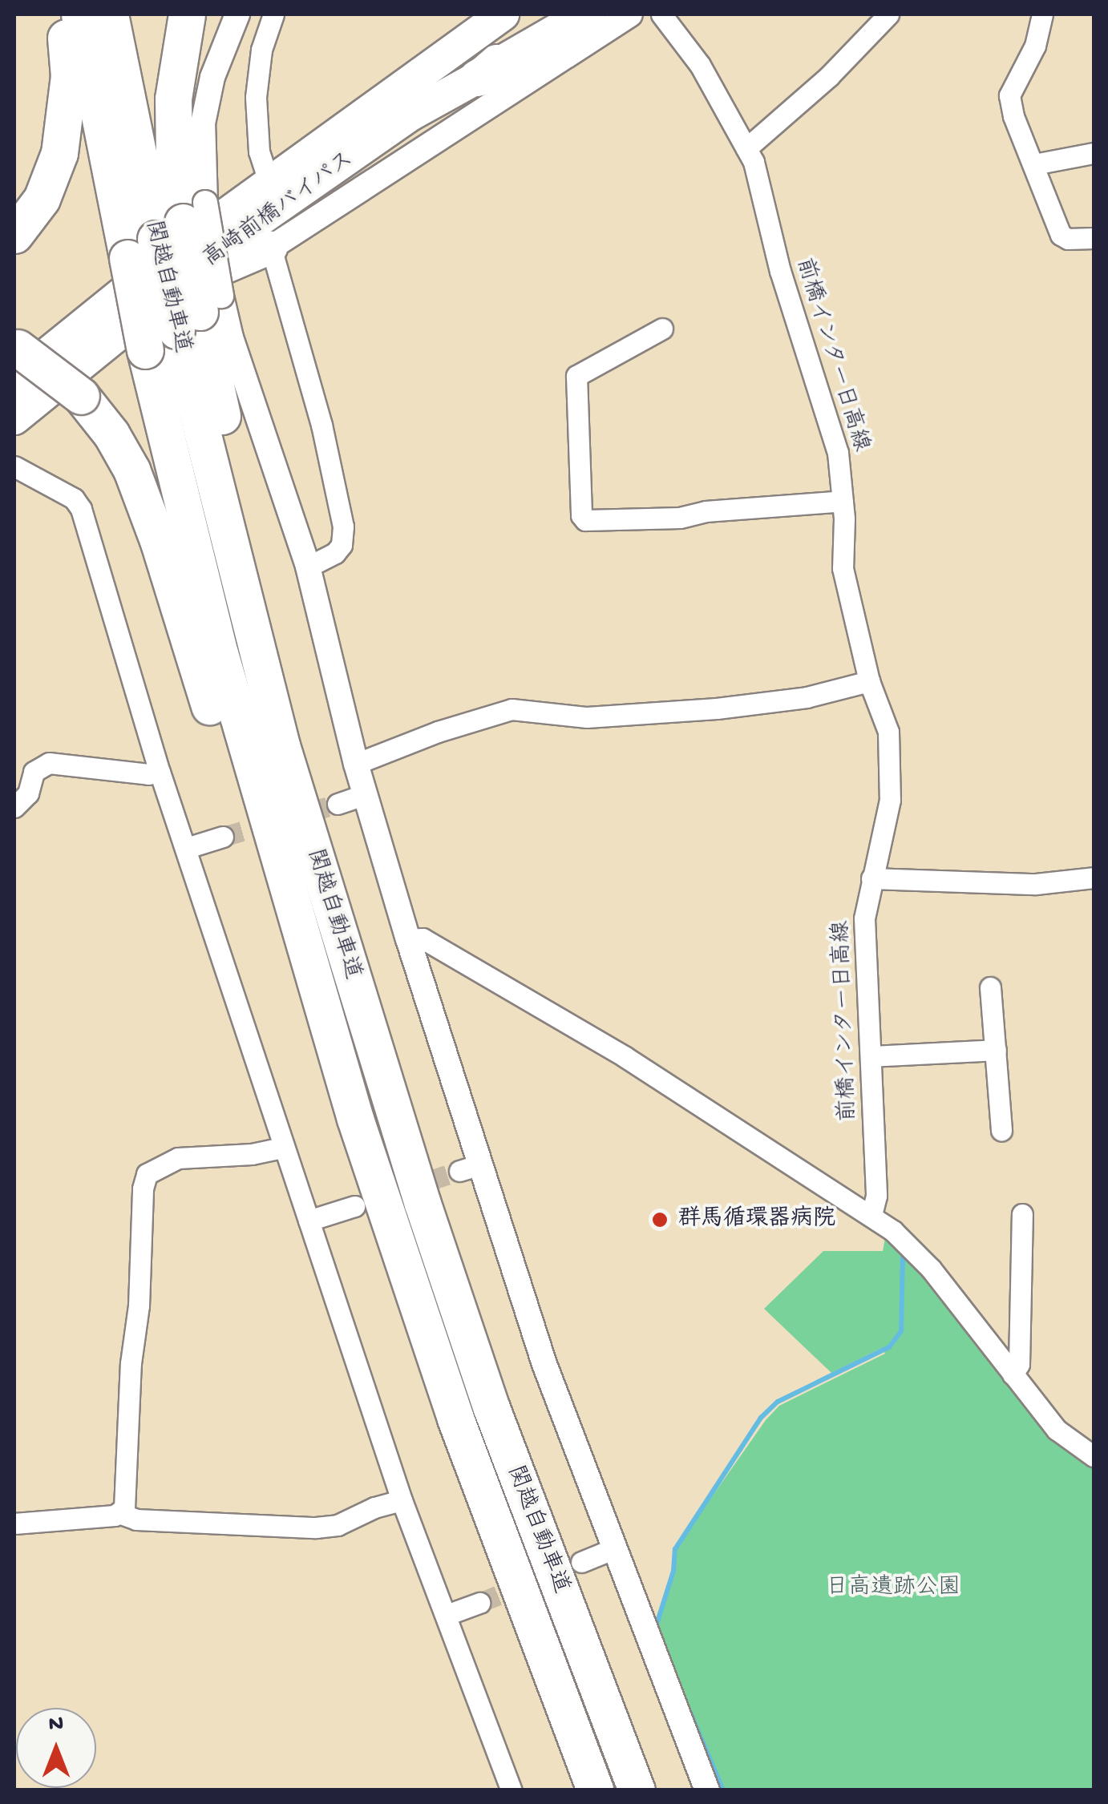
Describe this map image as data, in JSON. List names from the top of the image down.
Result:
{
  "streets": {
    "highway": ["高崎前橋バイパス", "関越自動車道"],
    "street": ["前橋インター日高線"]
  },
  "parks": ["日高遺跡公園"],
  "places": ["群馬循環器病院"],
  "north": "top"
}
